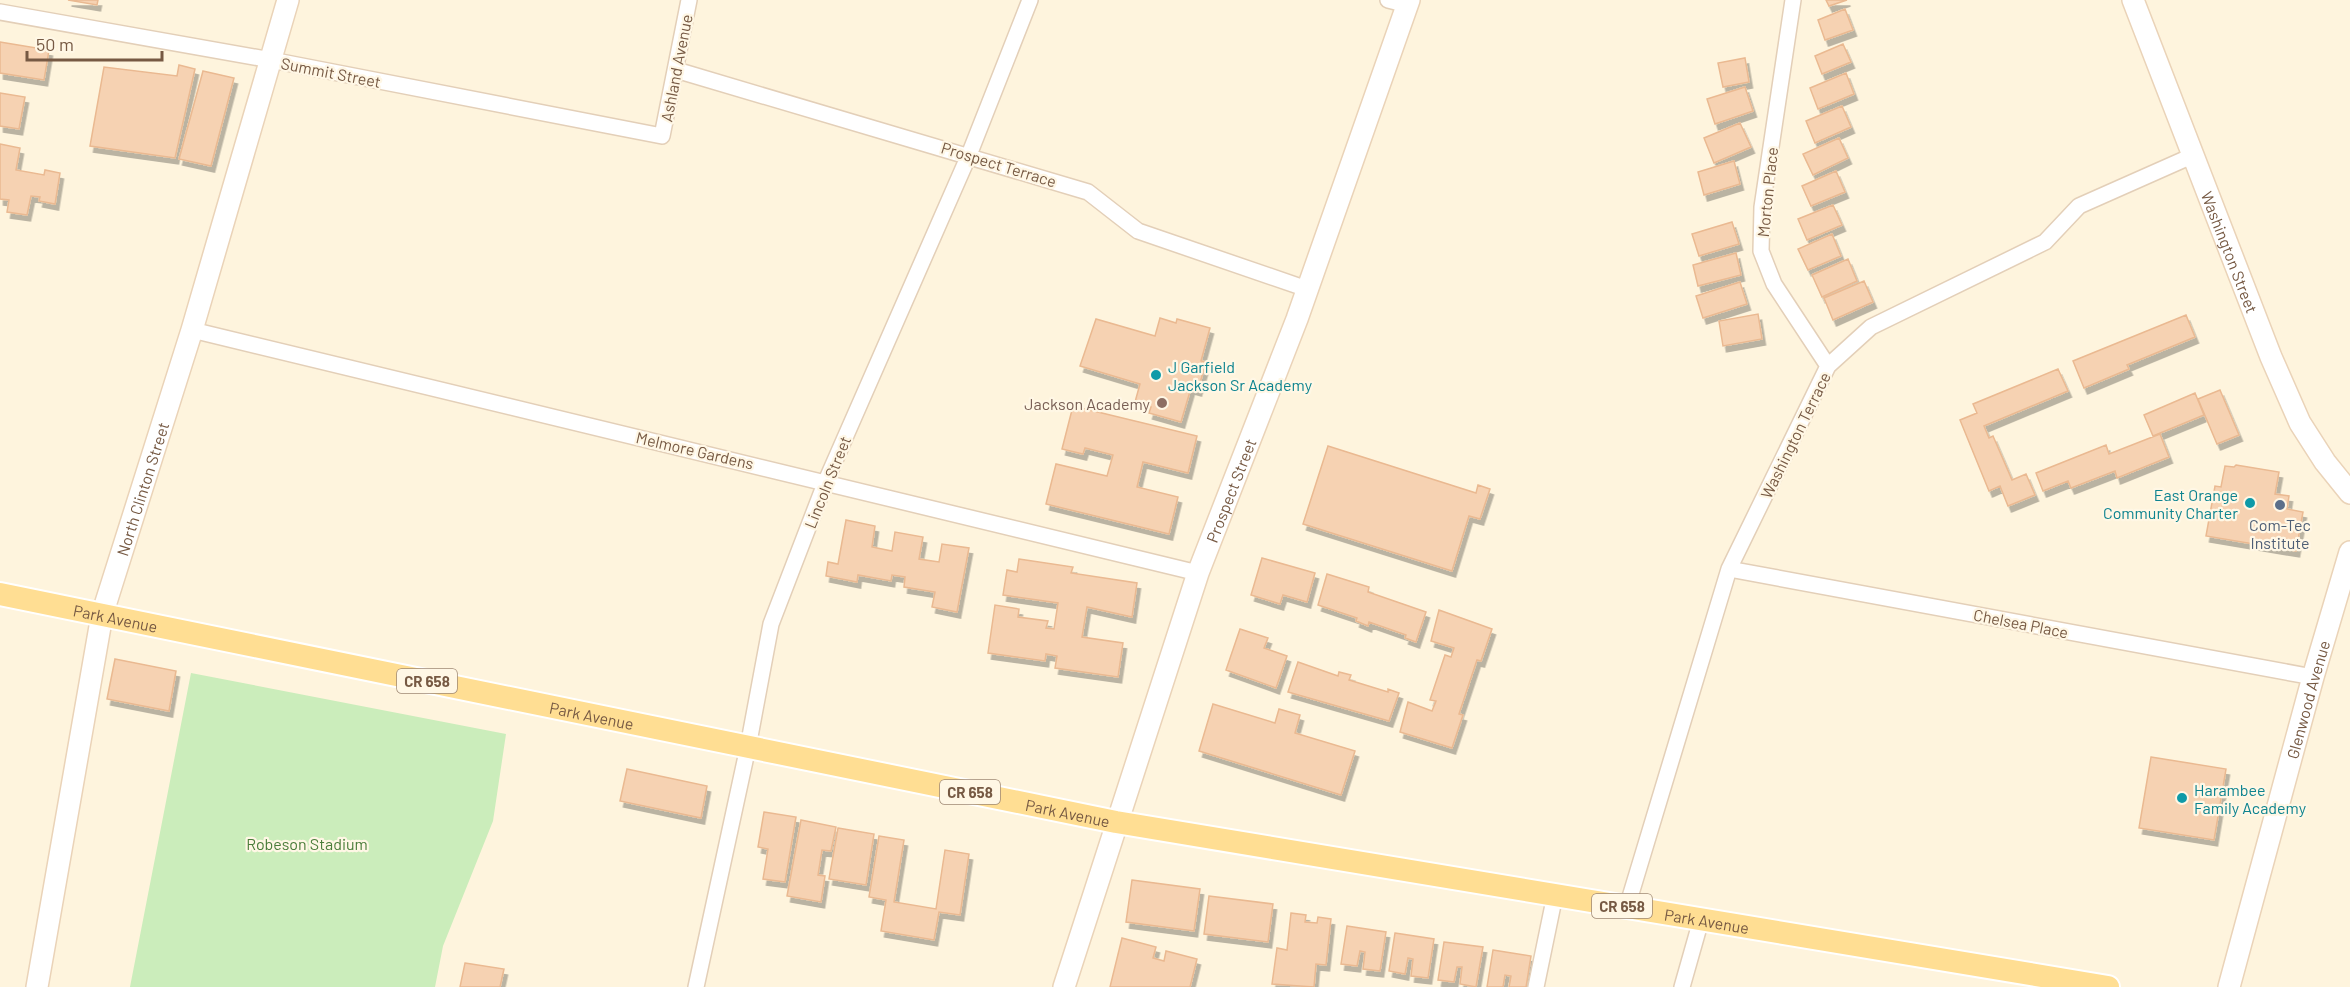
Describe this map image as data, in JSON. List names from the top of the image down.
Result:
{
  "streets": {
    "main road": ["Park Avenue", "CR 658"],
    "street": [
      "Ashland Avenue",
      "Summit Street",
      "Prospect Terrace",
      "Morton Place",
      "Washington Street",
      "Washington Terrace",
      "Melmore Gardens",
      "Lincoln Street",
      "North Clinton Street",
      "Prospect Street",
      "Chelsea Place",
      "Glenwood Avenue"
    ]
  },
  "crossings": [
    ["Ashland Avenue", "Summit Street"],
    ["Ashland Avenue", "Prospect Terrace"],
    ["Summit Street", "North Clinton Street"],
    ["Prospect Terrace", "Lincoln Street"],
    ["Prospect Terrace", "Prospect Street"],
    ["Morton Place", "Washington Terrace"],
    ["Washington Street", "Washington Terrace"],
    ["Washington Terrace", "Park Avenue"],
    ["Washington Terrace", "Chelsea Place"],
    ["Melmore Gardens", "Lincoln Street"],
    ["Melmore Gardens", "North Clinton Street"],
    ["Melmore Gardens", "Prospect Street"],
    ["Lincoln Street", "Park Avenue"],
    ["North Clinton Street", "Park Avenue"],
    ["Prospect Street", "Park Avenue"],
    ["Chelsea Place", "Glenwood Avenue"]
  ],
  "parks": ["Robeson Stadium"],
  "places": [
    "J Garfield Jackson Sr Academy",
    "Jackson Academy",
    "East Orange Community Charter",
    "Com-Tec Institute",
    "Harambee Family Academy"
  ],
  "scale_bar": "50 m"
}
